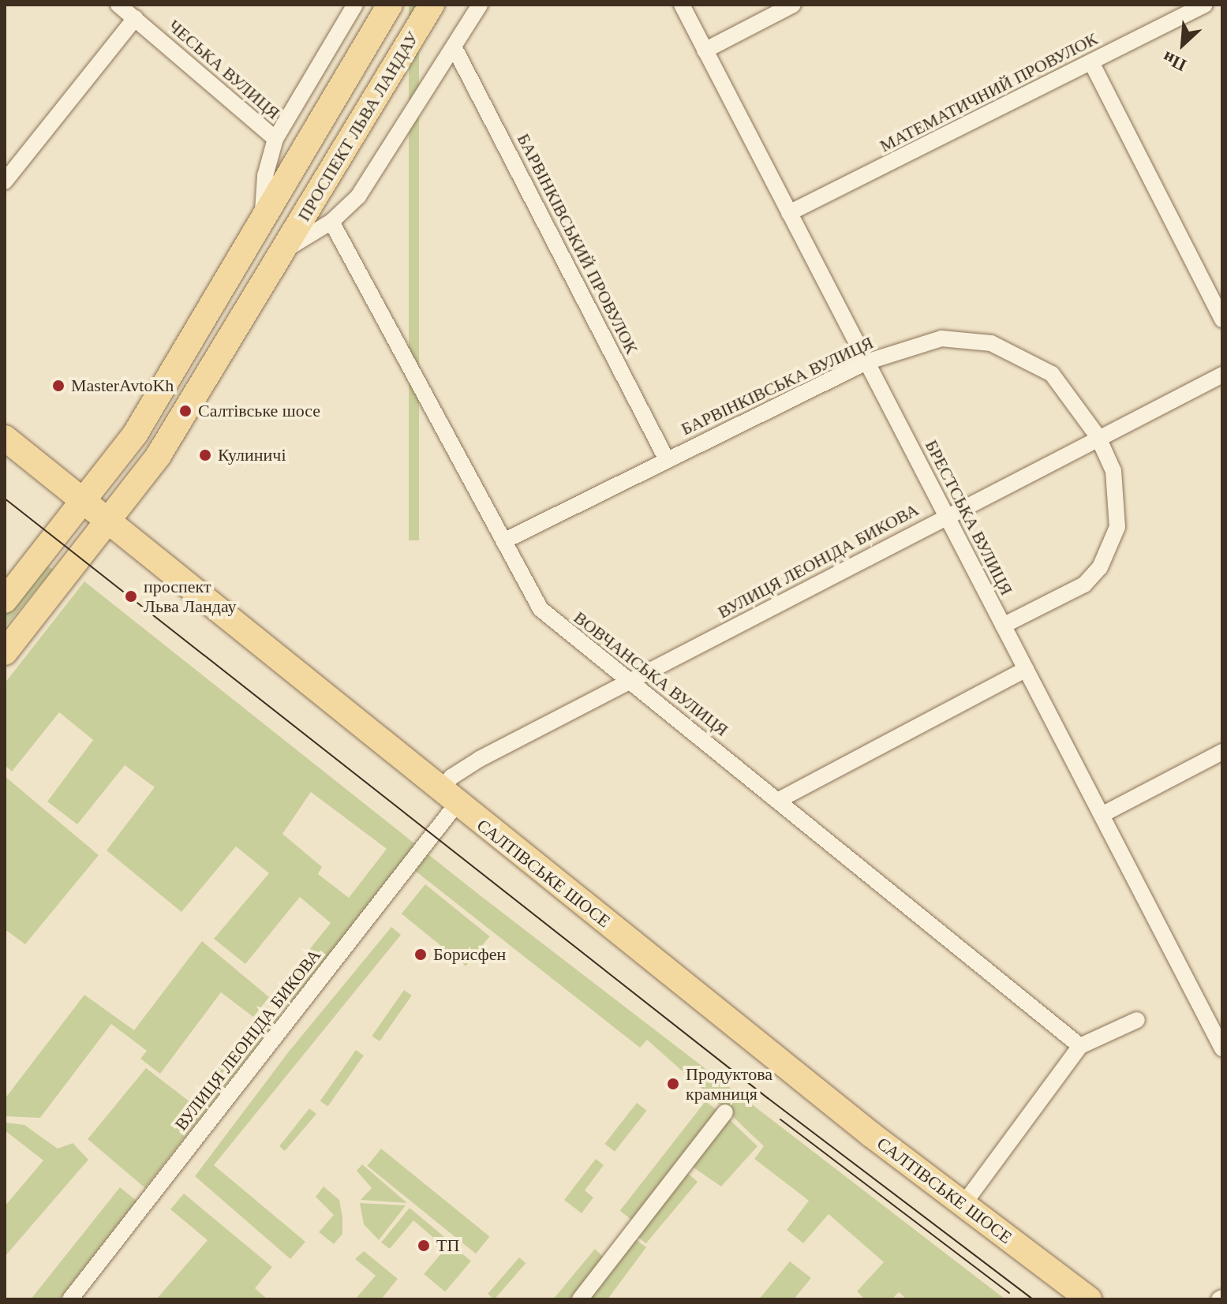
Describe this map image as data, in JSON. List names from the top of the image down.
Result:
{
  "streets": {
    "main road": ["ПРОСПЕКТ ЛЬВА ЛАНДАУ", "САЛТІВСЬКЕ ШОСЕ"],
    "street": [
      "ЧЕСЬКА ВУЛИЦЯ",
      "МАТЕМАТИЧНИЙ ПРОВУЛОК",
      "БАРВІНКІВСЬКИЙ ПРОВУЛОК",
      "БАРВІНКІВСЬКА ВУЛИЦЯ",
      "БРЕСТСЬКА ВУЛИЦЯ",
      "ВУЛИЦЯ ЛЕОНІДА БИКОВА",
      "ВОВЧАНСЬКА ВУЛИЦЯ"
    ]
  },
  "crossings": [
    ["МАТЕМАТИЧНИЙ ПРОВУЛОК", "БРЕСТСЬКА ВУЛИЦЯ"],
    ["ПРОСПЕКТ ЛЬВА ЛАНДАУ", "САЛТІВСЬКЕ ШОСЕ"],
    ["БАРВІНКІВСЬКИЙ ПРОВУЛОК", "БАРВІНКІВСЬКА ВУЛИЦЯ"],
    ["БАРВІНКІВСЬКА ВУЛИЦЯ", "БРЕСТСЬКА ВУЛИЦЯ"],
    ["БАРВІНКІВСЬКА ВУЛИЦЯ", "ВУЛИЦЯ ЛЕОНІДА БИКОВА"],
    ["БАРВІНКІВСЬКА ВУЛИЦЯ", "ВОВЧАНСЬКА ВУЛИЦЯ"],
    ["БРЕСТСЬКА ВУЛИЦЯ", "ВУЛИЦЯ ЛЕОНІДА БИКОВА"],
    ["ВУЛИЦЯ ЛЕОНІДА БИКОВА", "ВОВЧАНСЬКА ВУЛИЦЯ"],
    ["ВУЛИЦЯ ЛЕОНІДА БИКОВА", "САЛТІВСЬКЕ ШОСЕ"]
  ],
  "places": [
    "MasterAvtoKh",
    "Салтівське шосе",
    "Кулиничі",
    "проспект Льва Ландау",
    "Борисфен",
    "Продуктова крамниця",
    "ТП"
  ],
  "north": "bottom left"
}
